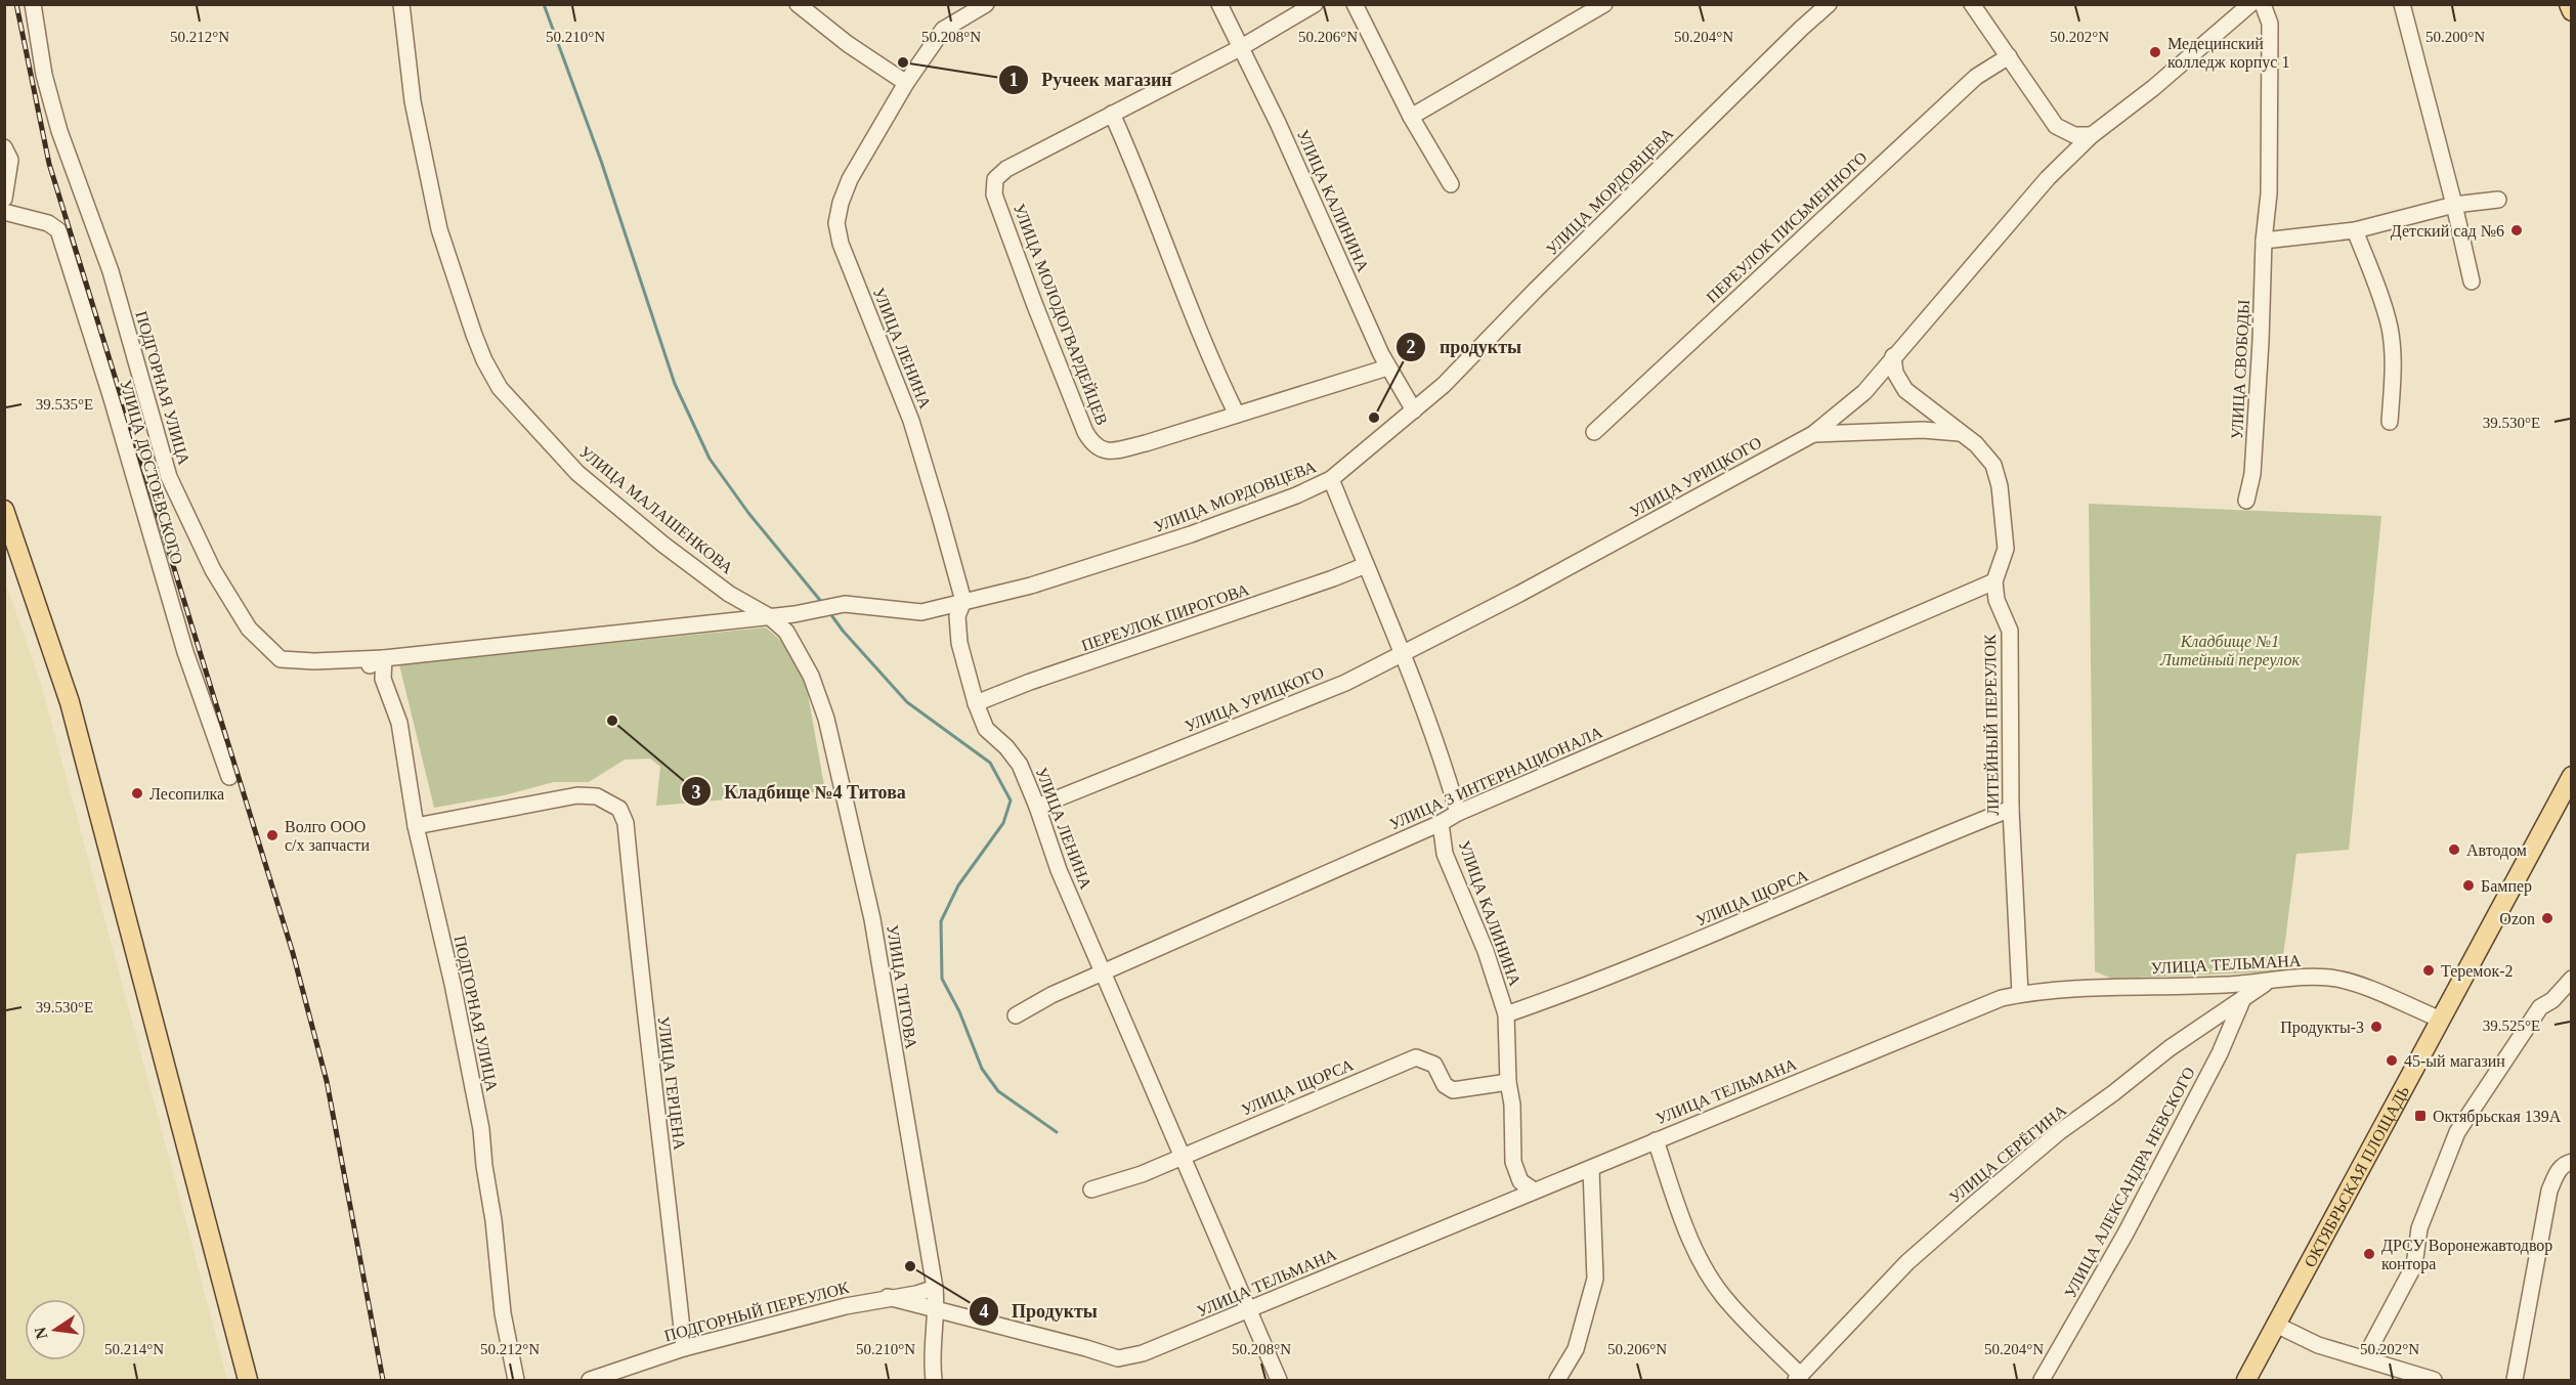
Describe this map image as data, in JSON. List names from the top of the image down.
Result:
{
  "streets": {
    "main road": ["ОКТЯБРЬСКАЯ ПЛОЩАДЬ"],
    "street": [
      "УЛИЦА МОРДОВЦЕВА",
      "УЛИЦА КАЛИНИНА",
      "ПЕРЕУЛОК ПИСЬМЕННОГО",
      "УЛИЦА МОЛОДОГВАРДЕЙЦЕВ",
      "УЛИЦА ЛЕНИНА",
      "УЛИЦА СВОБОДЫ",
      "ПОДГОРНАЯ УЛИЦА",
      "УЛИЦА ДОСТОЕВСКОГО",
      "УЛИЦА УРИЦКОГО",
      "УЛИЦА МАЛАШЕНКОВА",
      "ПЕРЕУЛОК ПИРОГОВА",
      "ЛИТЕЙНЫЙ ПЕРЕУЛОК",
      "УЛИЦА 3 ИНТЕРНАЦИОНАЛА",
      "УЛИЦА ЩОРСА",
      "УЛИЦА ТЕЛЬМАНА",
      "УЛИЦА ТИТОВА",
      "УЛИЦА ГЕРЦЕНА",
      "УЛИЦА СЕРЁГИНА",
      "УЛИЦА АЛЕКСАНДРА НЕВСКОГО",
      "ПОДГОРНЫЙ ПЕРЕУЛОК"
    ]
  },
  "crossings": [
    ["УЛИЦА МОРДОВЦЕВА", "УЛИЦА КАЛИНИНА"],
    ["УЛИЦА МОРДОВЦЕВА", "УЛИЦА ЛЕНИНА"],
    ["УЛИЦА МОРДОВЦЕВА", "ПОДГОРНАЯ УЛИЦА"],
    ["УЛИЦА МОРДОВЦЕВА", "УЛИЦА МАЛАШЕНКОВА"],
    ["УЛИЦА МОРДОВЦЕВА", "УЛИЦА ТИТОВА"],
    ["УЛИЦА КАЛИНИНА", "УЛИЦА МОЛОДОГВАРДЕЙЦЕВ"],
    ["УЛИЦА КАЛИНИНА", "УЛИЦА 3 ИНТЕРНАЦИОНАЛА"],
    ["УЛИЦА КАЛИНИНА", "УЛИЦА ЩОРСА"],
    ["УЛИЦА КАЛИНИНА", "УЛИЦА ТЕЛЬМАНА"],
    ["УЛИЦА ЛЕНИНА", "УЛИЦА УРИЦКОГО"],
    ["УЛИЦА ЛЕНИНА", "ПЕРЕУЛОК ПИРОГОВА"],
    ["УЛИЦА ЛЕНИНА", "УЛИЦА 3 ИНТЕРНАЦИОНАЛА"],
    ["УЛИЦА ЛЕНИНА", "УЛИЦА ЩОРСА"],
    ["УЛИЦА ЛЕНИНА", "УЛИЦА ТЕЛЬМАНА"],
    ["ПОДГОРНАЯ УЛИЦА", "УЛИЦА МАЛАШЕНКОВА"],
    ["ПОДГОРНАЯ УЛИЦА", "УЛИЦА ТИТОВА"],
    ["ПОДГОРНАЯ УЛИЦА", "УЛИЦА ГЕРЦЕНА"],
    ["УЛИЦА МАЛАШЕНКОВА", "УЛИЦА ТИТОВА"],
    ["ЛИТЕЙНЫЙ ПЕРЕУЛОК", "УЛИЦА 3 ИНТЕРНАЦИОНАЛА"],
    ["ЛИТЕЙНЫЙ ПЕРЕУЛОК", "УЛИЦА ЩОРСА"],
    ["ЛИТЕЙНЫЙ ПЕРЕУЛОК", "УЛИЦА ТЕЛЬМАНА"],
    ["УЛИЦА ТЕЛЬМАНА", "УЛИЦА ТИТОВА"],
    ["УЛИЦА ТЕЛЬМАНА", "УЛИЦА СЕРЁГИНА"],
    ["УЛИЦА ТЕЛЬМАНА", "ОКТЯБРЬСКАЯ ПЛОЩАДЬ"],
    ["УЛИЦА ТЕЛЬМАНА", "ПОДГОРНЫЙ ПЕРЕУЛОК"],
    ["УЛИЦА ТИТОВА", "ПОДГОРНЫЙ ПЕРЕУЛОК"],
    ["УЛИЦА ГЕРЦЕНА", "ПОДГОРНЫЙ ПЕРЕУЛОК"],
    ["УЛИЦА СЕРЁГИНА", "УЛИЦА АЛЕКСАНДРА НЕВСКОГО"]
  ],
  "parks": ["Кладбище №1 Литейный переулок"],
  "places": {
    "other": [
      "Медецинский колледж корпус 1",
      "Ручеек магазин",
      "Детский сад №6",
      "продукты",
      "Кладбище №4 Титова",
      "Лесопилка",
      "Волго ООО с/х запчасти",
      "Автодом",
      "Бампер",
      "Ozon",
      "Теремок-2",
      "Продукты-3",
      "45-ый магазин",
      "ДРСУ Воронежавтодвор контора",
      "Продукты"
    ],
    "transit": ["Октябрьская 139А"]
  },
  "north": "left",
  "coordinates": [
    "50.212°N",
    "50.210°N",
    "50.208°N",
    "50.206°N",
    "50.204°N",
    "50.202°N",
    "50.200°N",
    "39.535°E",
    "39.530°E",
    "39.525°E",
    "50.214°N"
  ]
}
